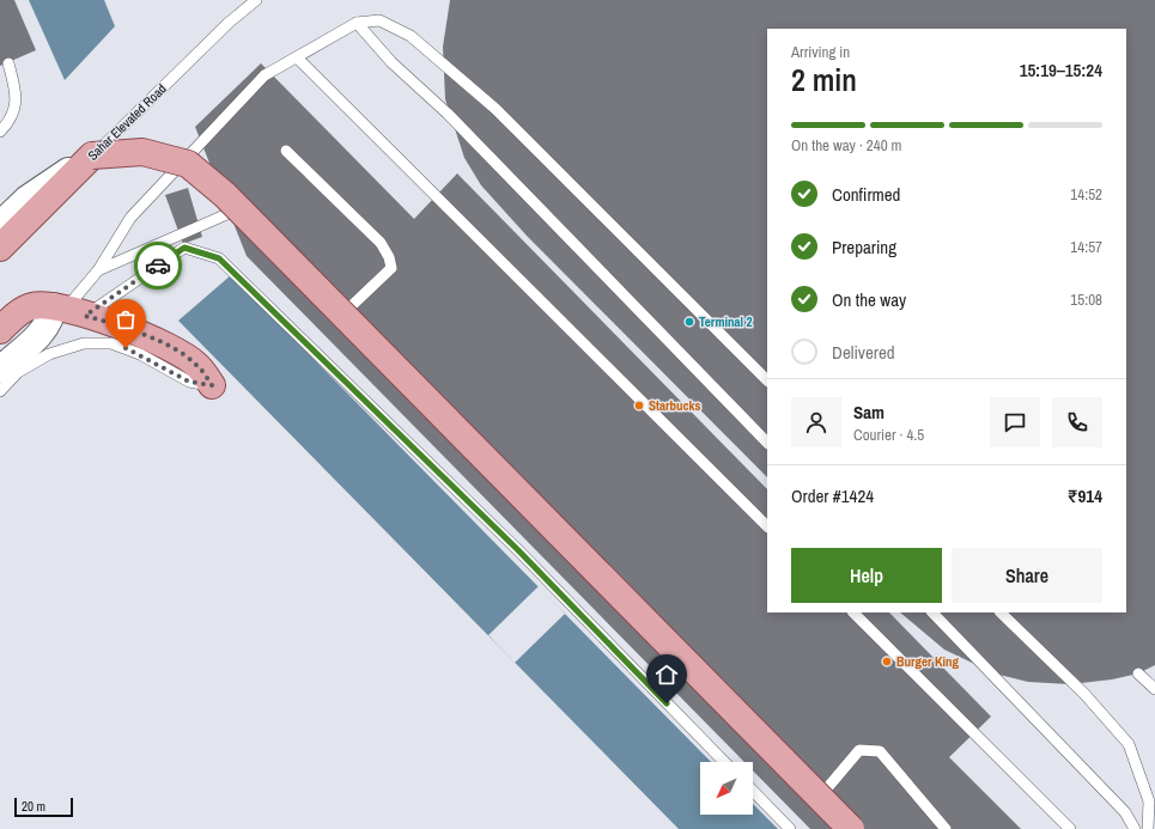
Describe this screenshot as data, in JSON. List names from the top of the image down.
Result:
{
  "streets": {
    "main road": ["Sahar Elevated Road"]
  },
  "places": ["Terminal 2", "Starbucks", "Burger King"],
  "scale_bar": "20 m",
  "north": "bottom left",
  "page": {
    "heading": ["2 min", "Arriving in", "15:19–15:24"],
    "panel": [
      "Sam",
      "Courier · 4.5",
      "Order #1424",
      "₹914"
    ],
    "bar": "On the way · 240 m",
    "list": [
      ["Confirmed", "14:52"],
      ["Preparing", "14:57"],
      ["On the way", "15:08"],
      "Delivered"
    ],
    "buttons": ["Help", "Share"],
    "scale": "20 m"
  }
}
